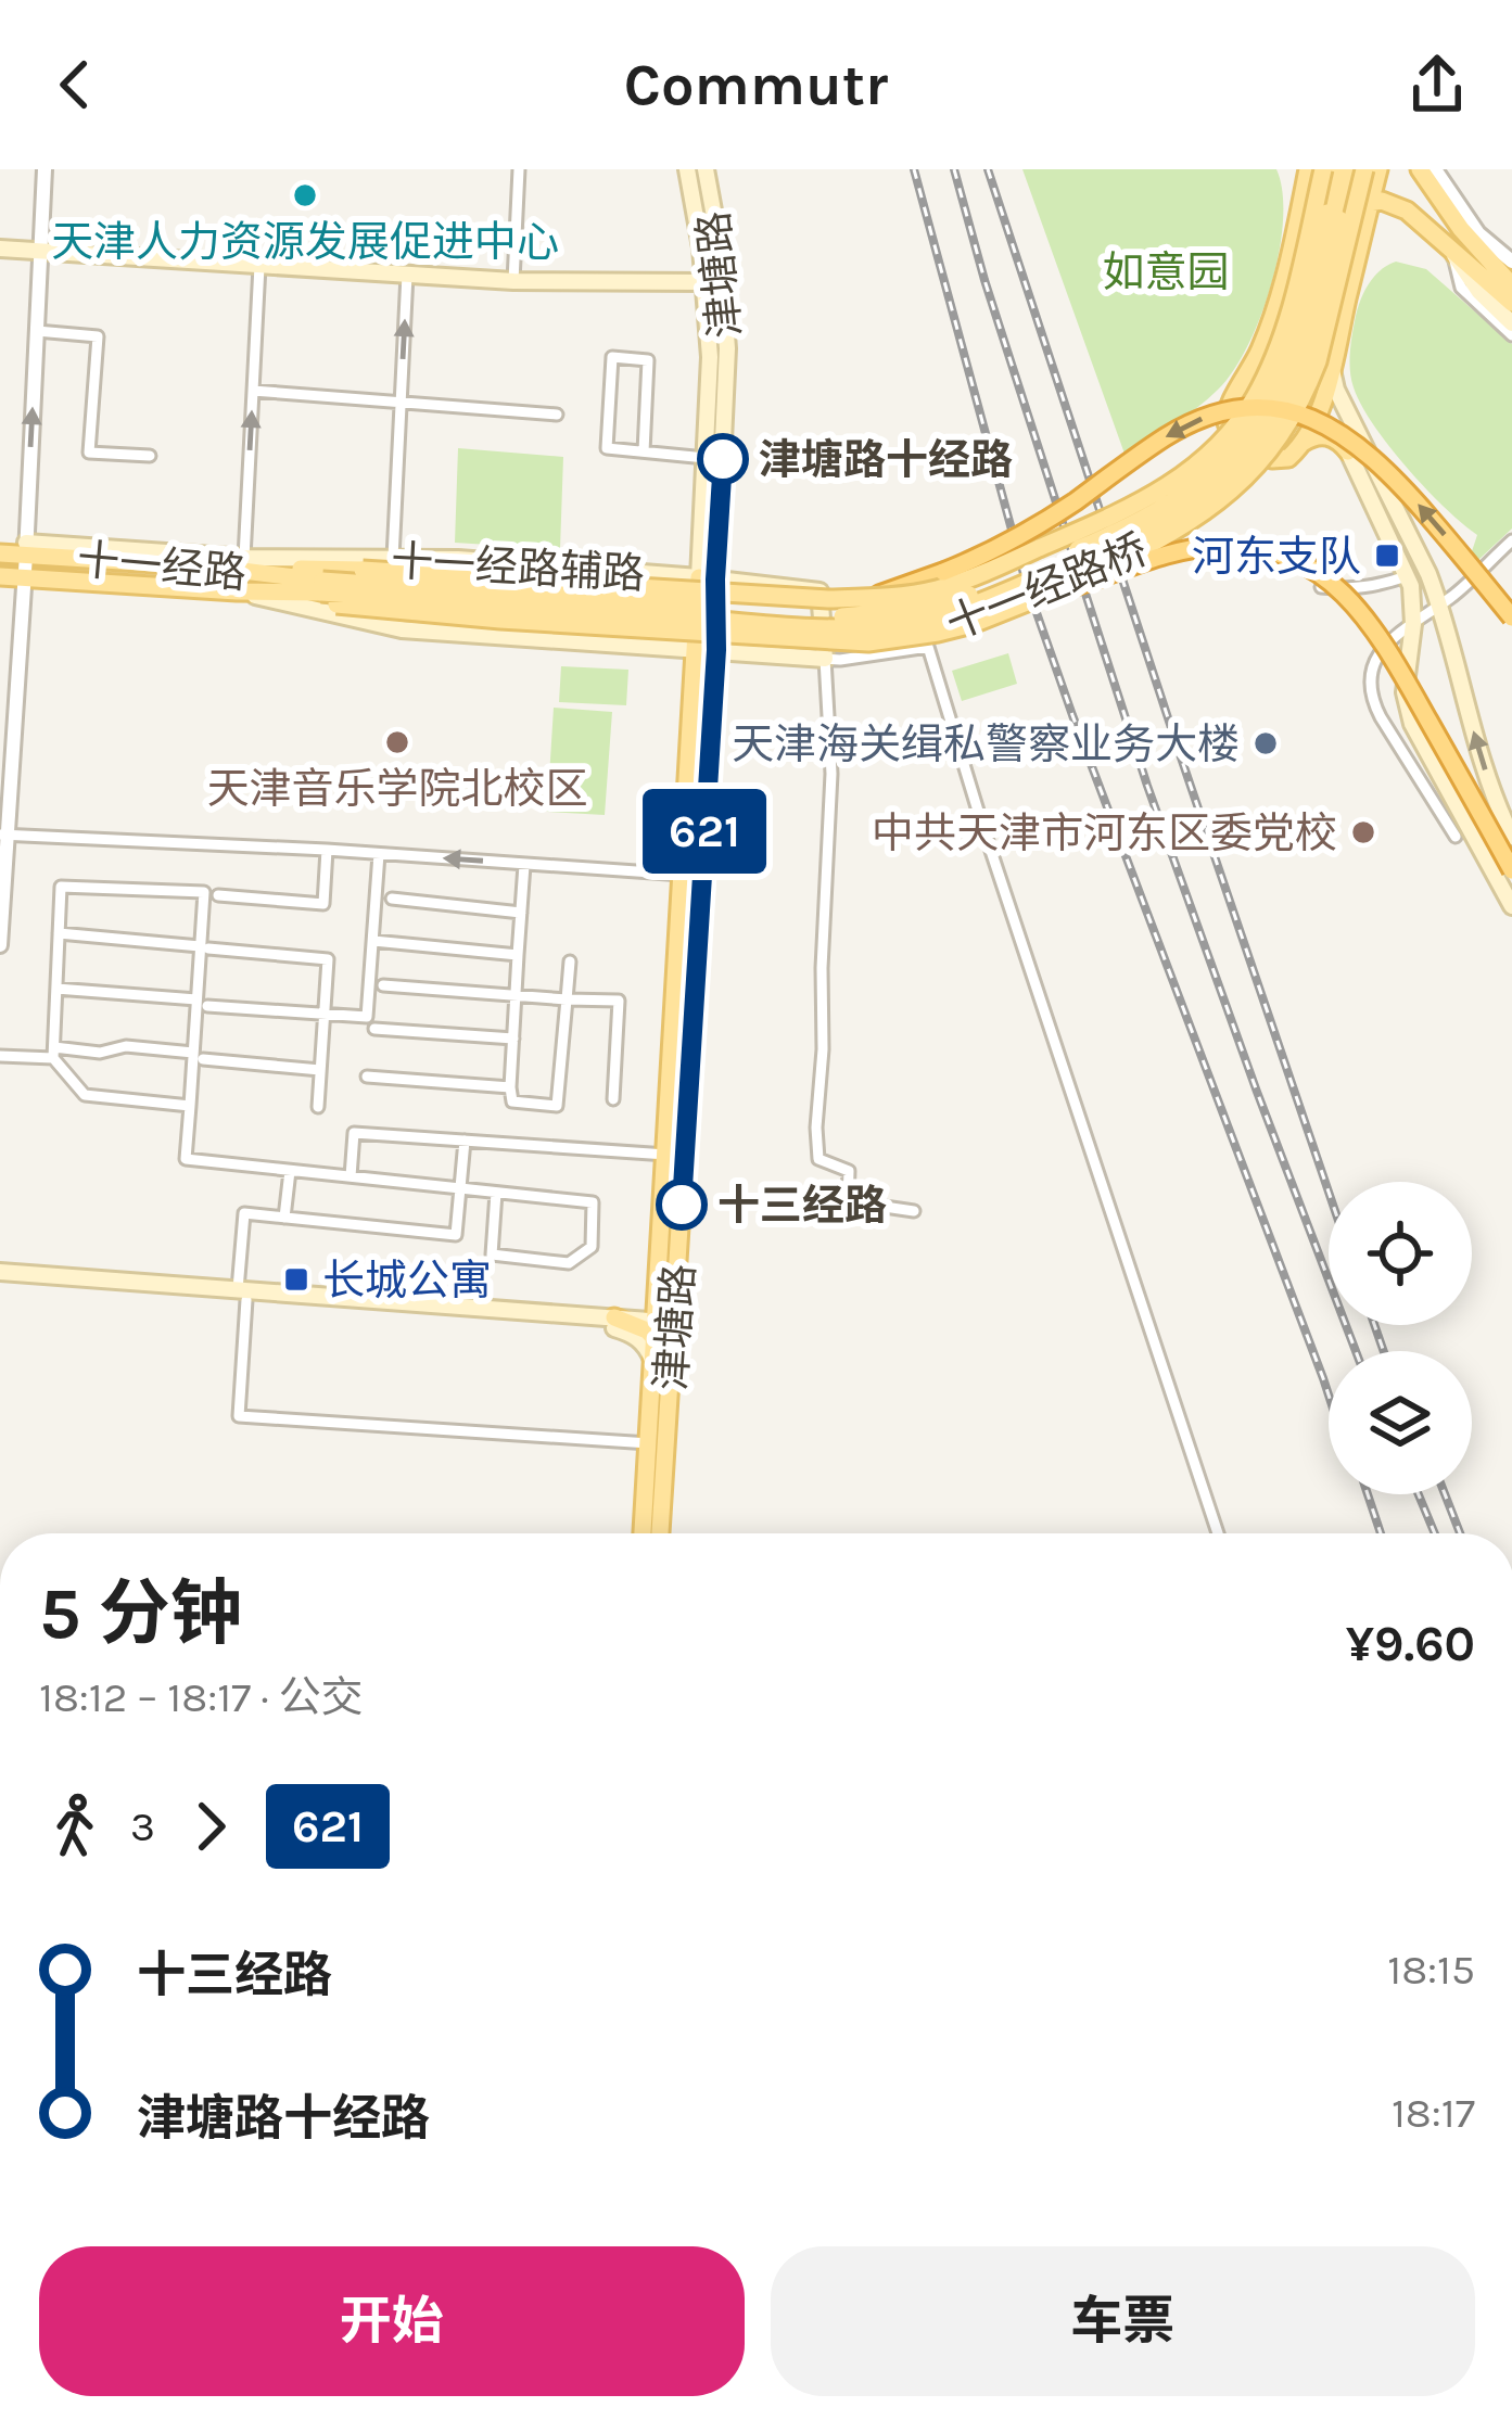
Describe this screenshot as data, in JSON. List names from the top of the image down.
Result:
{
  "streets": {
    "main road": [
      "津塘路",
      "十一经路",
      "十一经路辅路",
      "十一经路桥"
    ]
  },
  "crossings": [
    ["津塘路", "十一经路辅路"],
    ["十一经路", "十一经路辅路"],
    ["十一经路", "十一经路桥"],
    ["十一经路辅路", "十一经路桥"]
  ],
  "parks": ["如意园"],
  "places": {
    "other": [
      "天津人力资源发展促进中心",
      "津塘路十经路",
      "天津音乐学院北校区",
      "天津海关缉私警察业务大楼",
      "中共天津市河东区委党校",
      "十三经路"
    ],
    "transit": ["河东支队", "长城公寓"]
  },
  "lines": ["bus line 621"],
  "page": {
    "header": "Commutr",
    "on_map": "621",
    "heading": ["5 分钟", "18:12 – 18:17 · 公交", "¥9.60"],
    "legs": ["3", "621"],
    "list": [
      {
        "name": "十三经路",
        "value": "18:15"
      },
      {
        "name": "津塘路十经路",
        "value": "18:17"
      }
    ],
    "buttons": ["开始", "车票"]
  }
}
